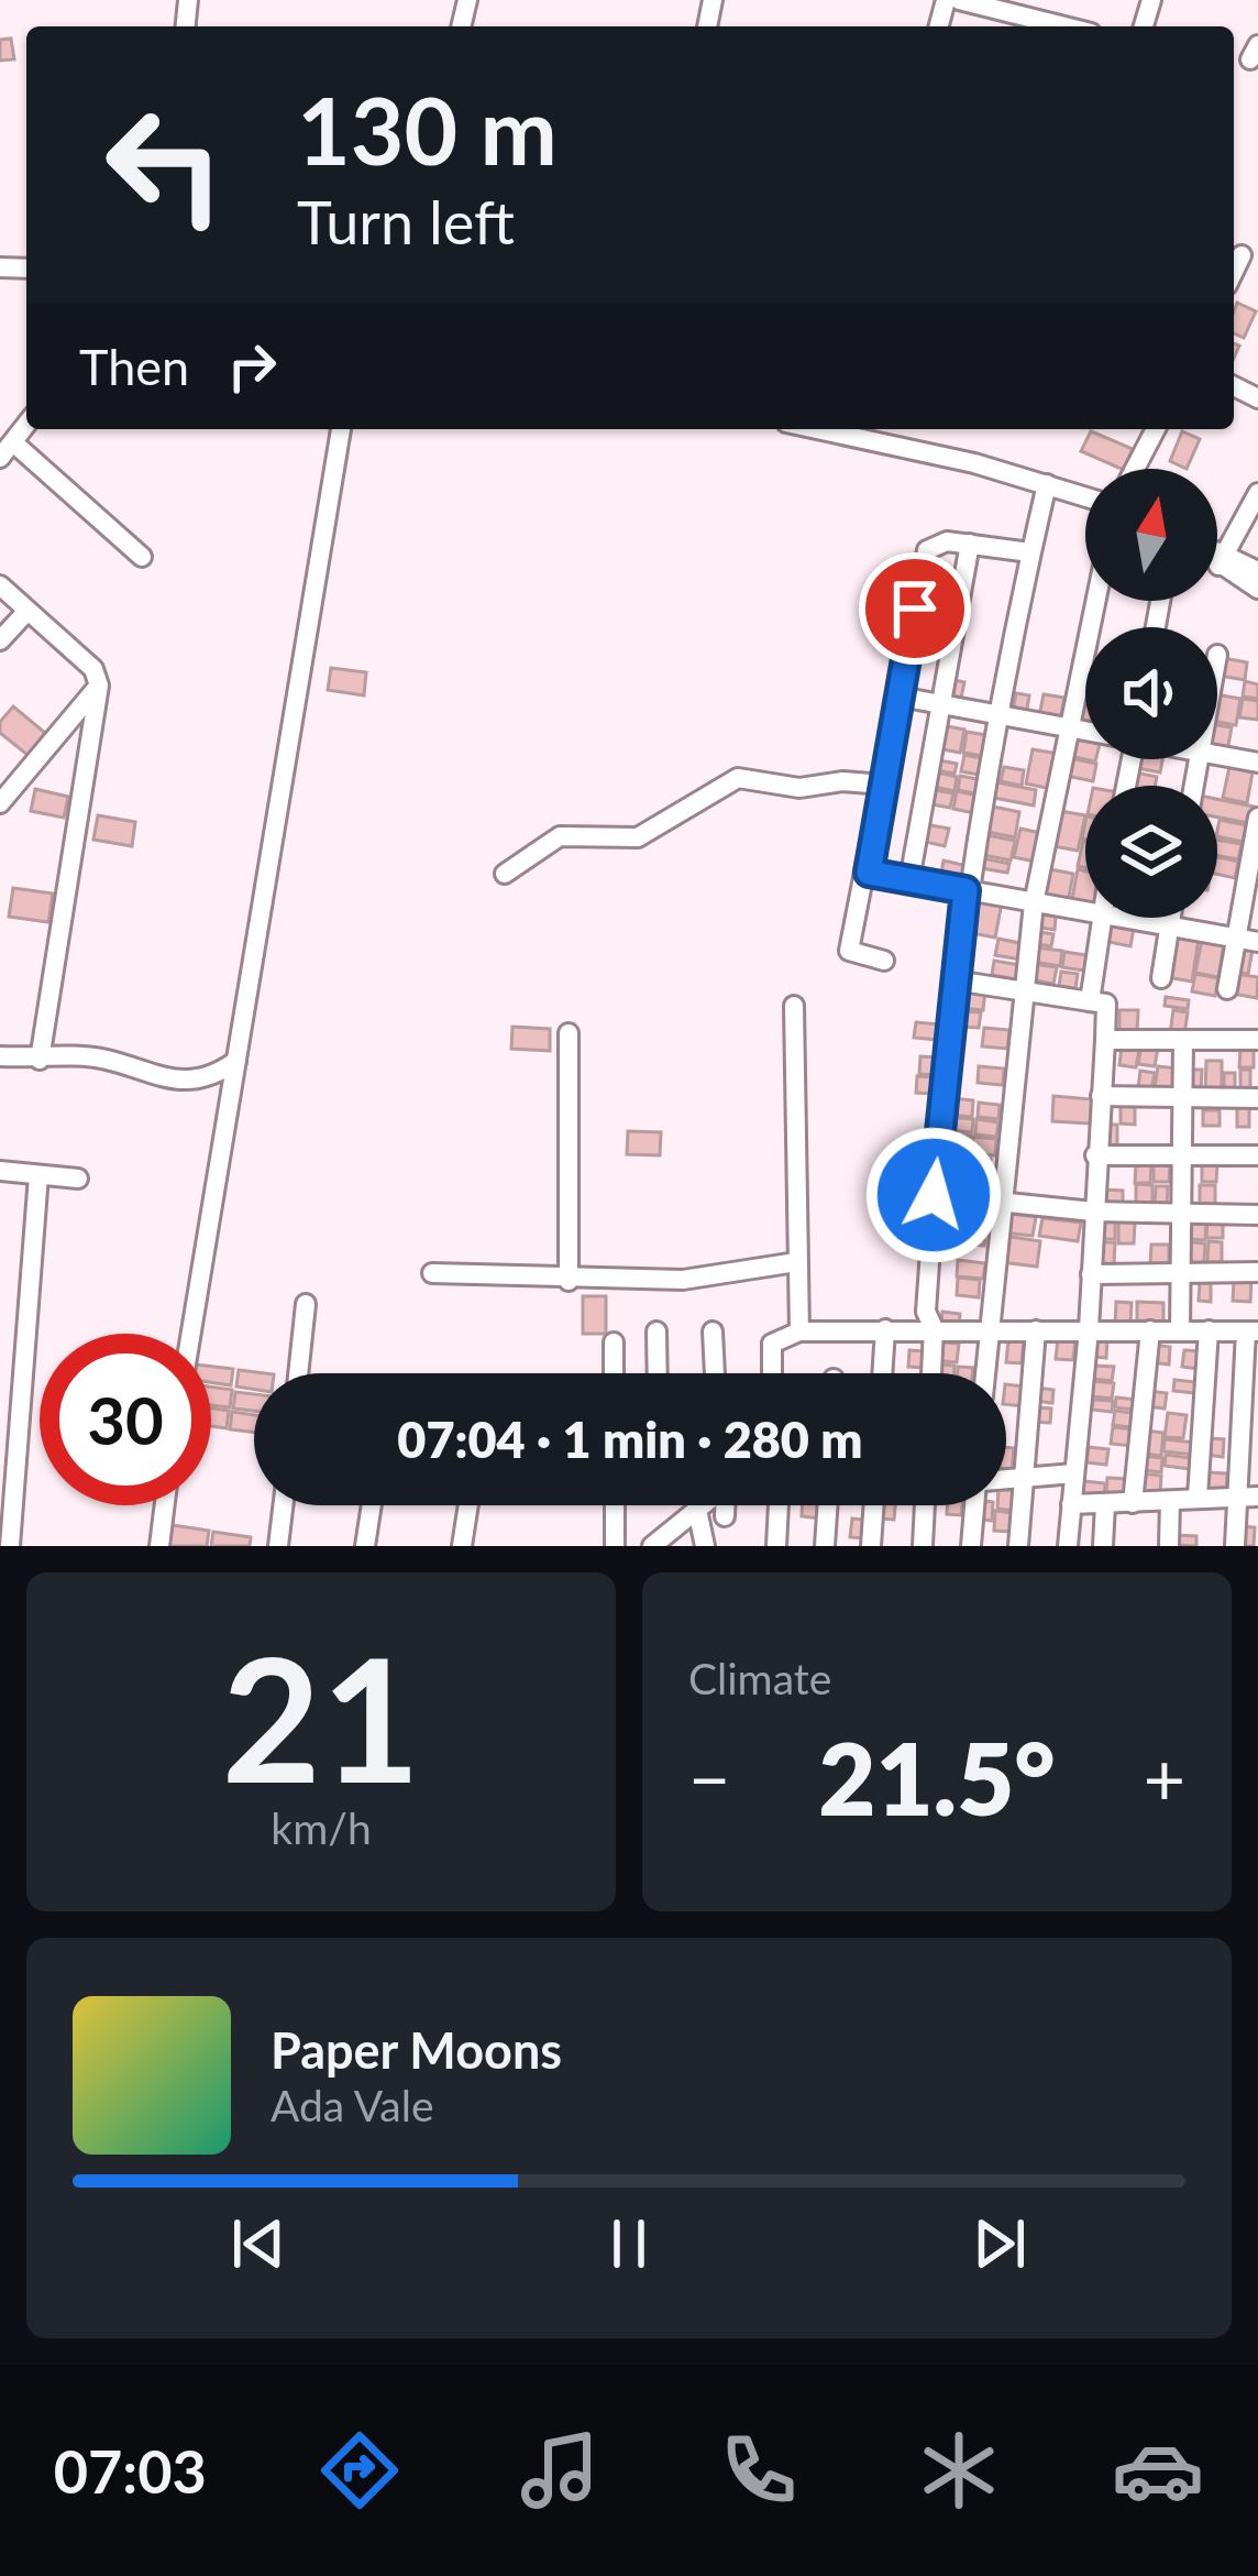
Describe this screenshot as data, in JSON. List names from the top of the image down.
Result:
{
  "north": "top",
  "page": {
    "turn": ["130 m", "Turn left"],
    "then": "Then",
    "limit": "30",
    "trip": "07:04 · 1 min · 280 m",
    "tile": [
      ["21", "km/h"],
      "Climate"
    ],
    "heat": ["−", "21.5°", "+"],
    "song": ["Paper Moons", "Ada Vale"],
    "tabs": "07:03"
  }
}
